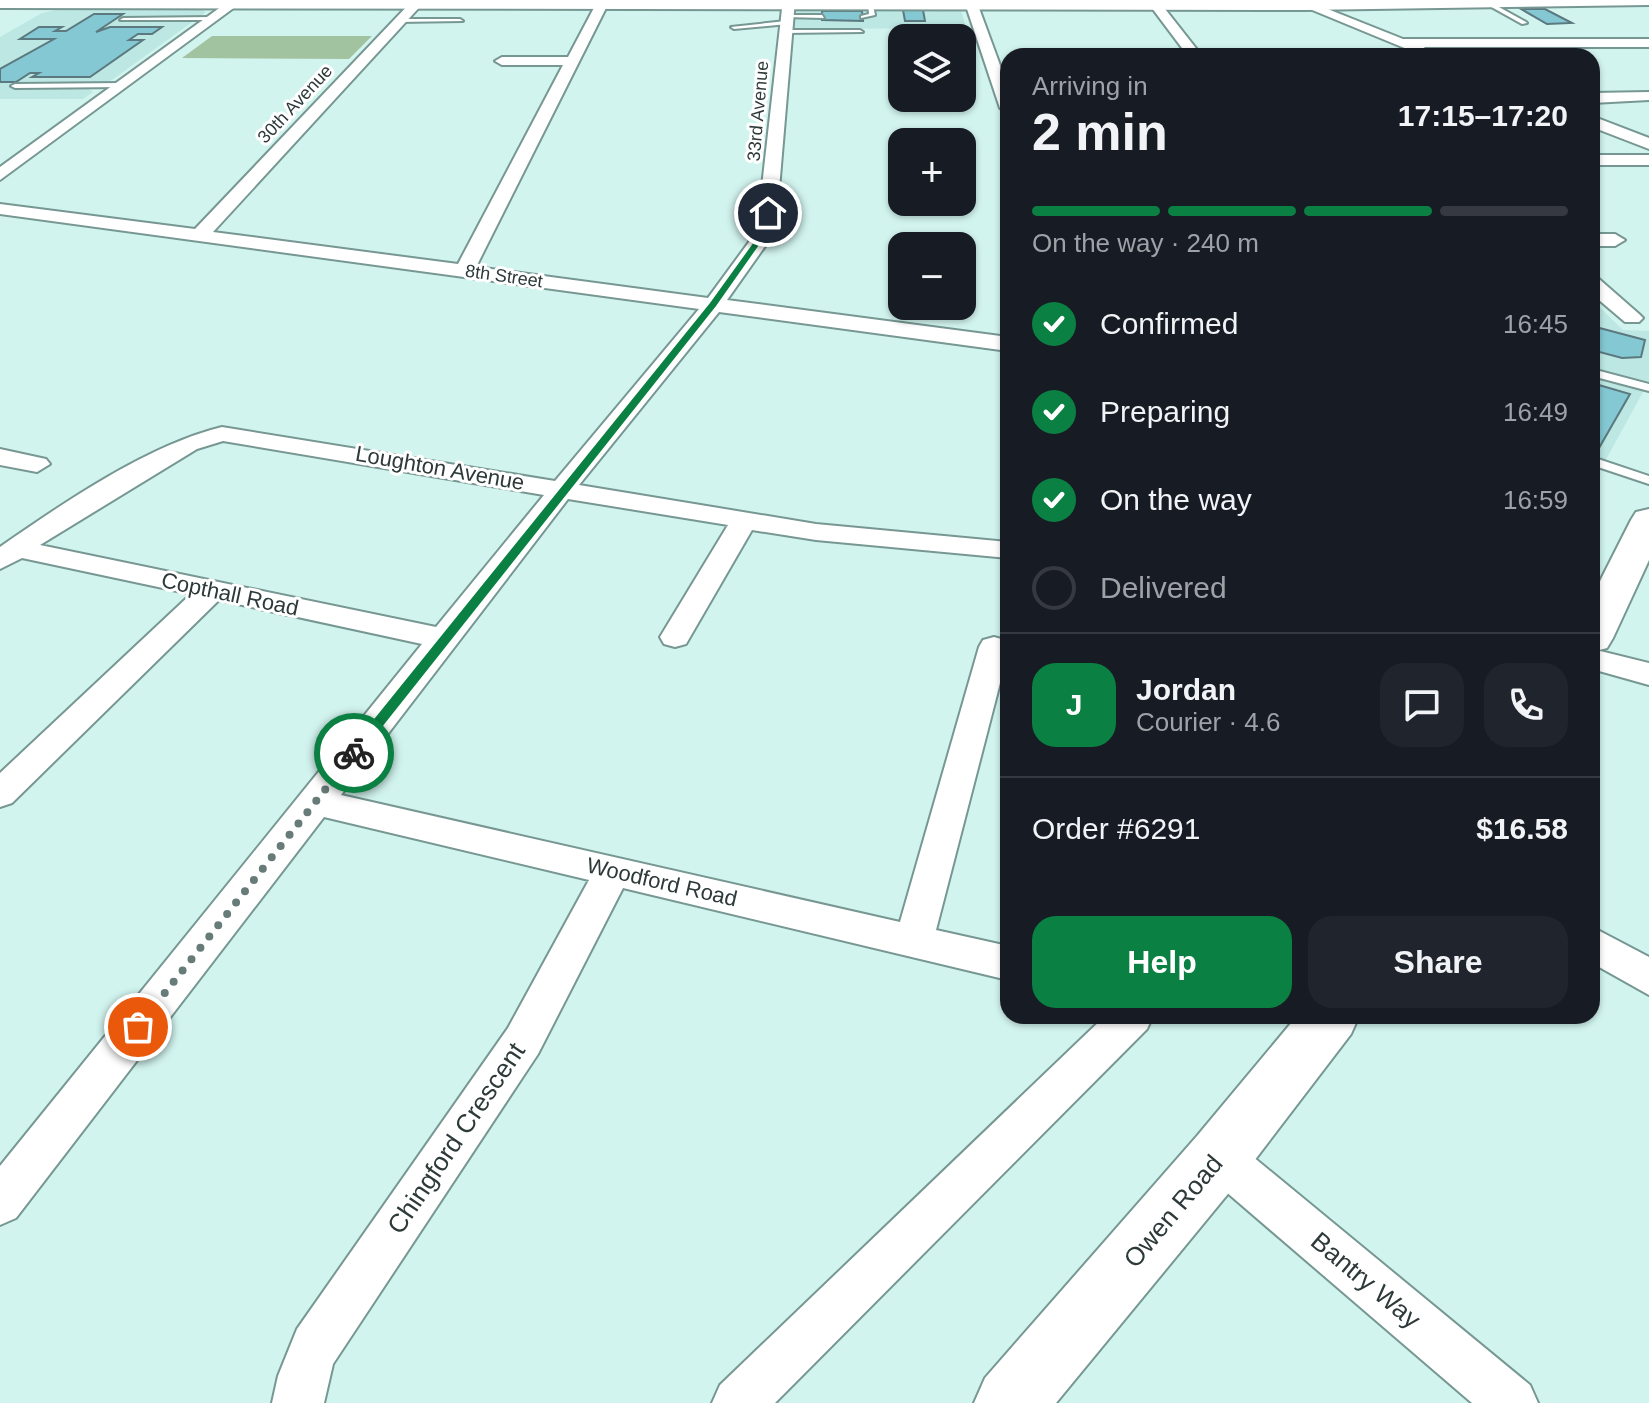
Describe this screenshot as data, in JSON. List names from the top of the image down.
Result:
{
  "streets": {
    "street": [
      "30th Avenue",
      "33rd Avenue",
      "8th Street",
      "Loughton Avenue",
      "Copthall Road",
      "Woodford Road",
      "Chingford Crescent",
      "Owen Road",
      "Bantry Way"
    ]
  },
  "crossings": [
    ["30th Avenue", "8th Street"],
    ["33rd Avenue", "8th Street"],
    ["33rd Avenue", "Loughton Avenue"],
    ["33rd Avenue", "Copthall Road"],
    ["33rd Avenue", "Woodford Road"],
    ["Loughton Avenue", "Copthall Road"],
    ["Woodford Road", "Chingford Crescent"],
    ["Owen Road", "Bantry Way"]
  ],
  "page": {
    "map_buttons": ["+", "−"],
    "heading": ["2 min", "Arriving in", "17:15–17:20"],
    "panel": [
      "Jordan",
      "Courier · 4.6",
      "Order #6291",
      "$16.58"
    ],
    "bar": "On the way · 240 m",
    "list": [
      ["Confirmed", "16:45"],
      ["Preparing", "16:49"],
      ["On the way", "16:59"],
      "Delivered"
    ],
    "round": "J",
    "buttons": ["Help", "Share"]
  }
}
